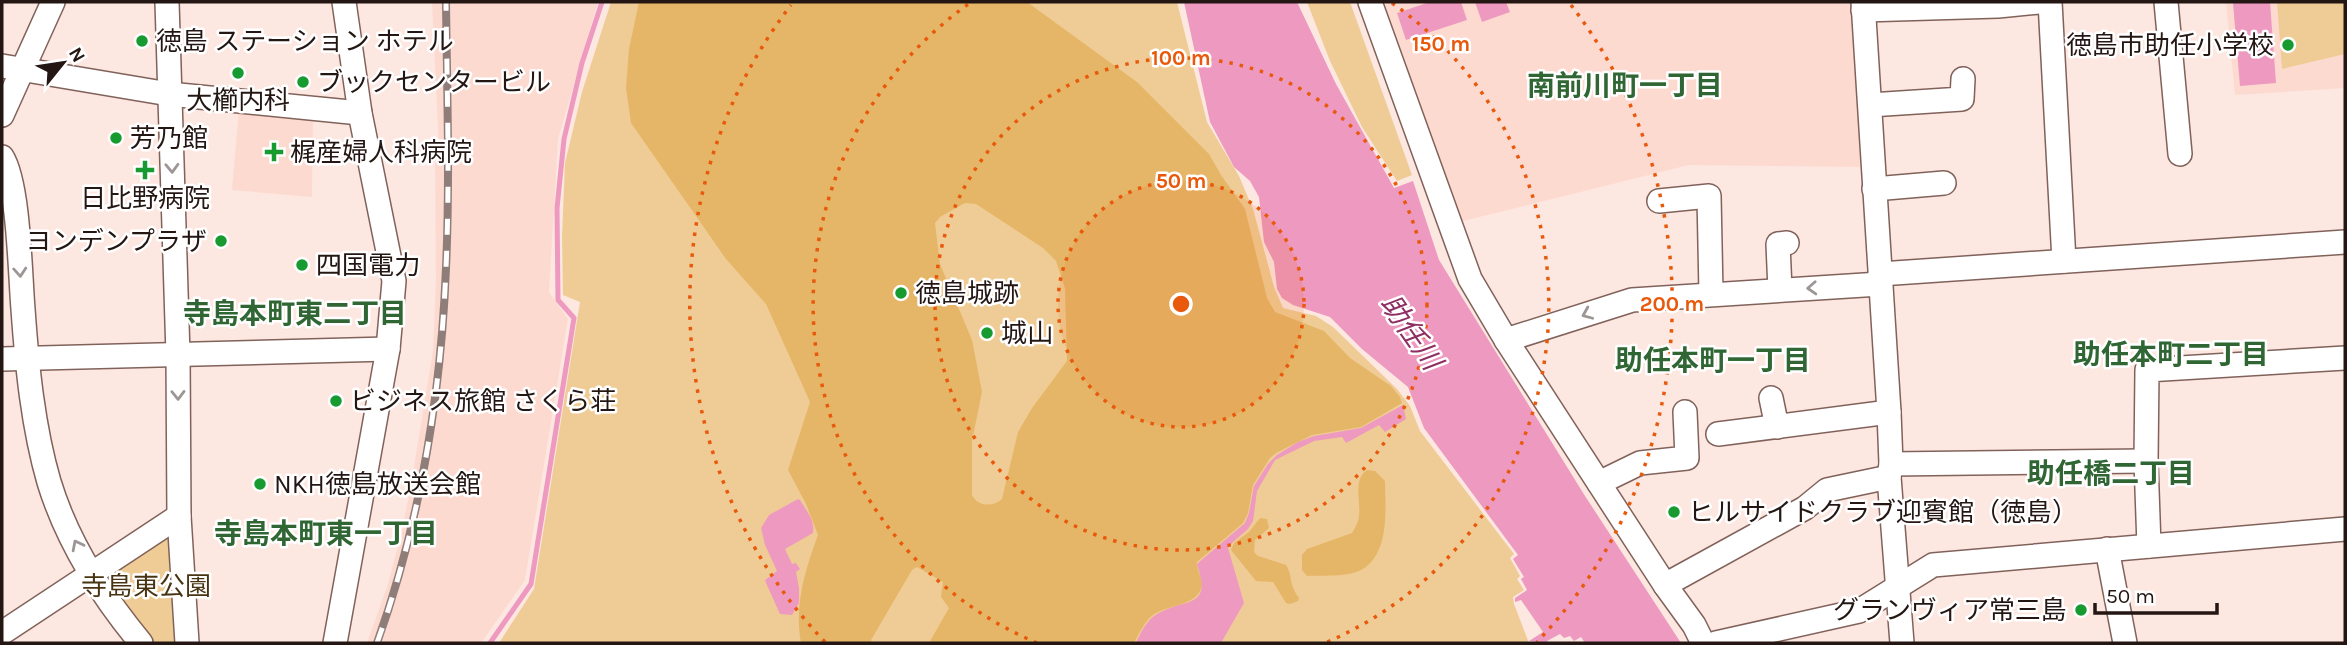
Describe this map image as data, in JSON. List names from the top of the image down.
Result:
{
  "districts": [
    "南前川町一丁目",
    "寺島本町東二丁目",
    "助任本町二丁目",
    "助任本町一丁目",
    "助任橋二丁目",
    "寺島本町東一丁目"
  ],
  "water": ["助任川"],
  "parks": ["寺島東公園"],
  "places": {
    "other": [
      "徳島 ステーション ホテル",
      "徳島市助任小学校",
      "大櫛内科",
      "ブックセンタービル",
      "芳乃館",
      "ヨンデンプラザ",
      "四国電力",
      "徳島城跡",
      "城山",
      "ビジネス旅館 さくら荘",
      "NKH徳島放送会館",
      "ヒルサイドクラブ迎賓館（徳島）",
      "グランヴィア常三島"
    ],
    "health": ["梶産婦人科病院", "日比野病院"]
  },
  "scale_bar": "50 m",
  "north": "top right",
  "rings": [
    "150 m",
    "100 m",
    "50 m",
    "200 m"
  ]
}
